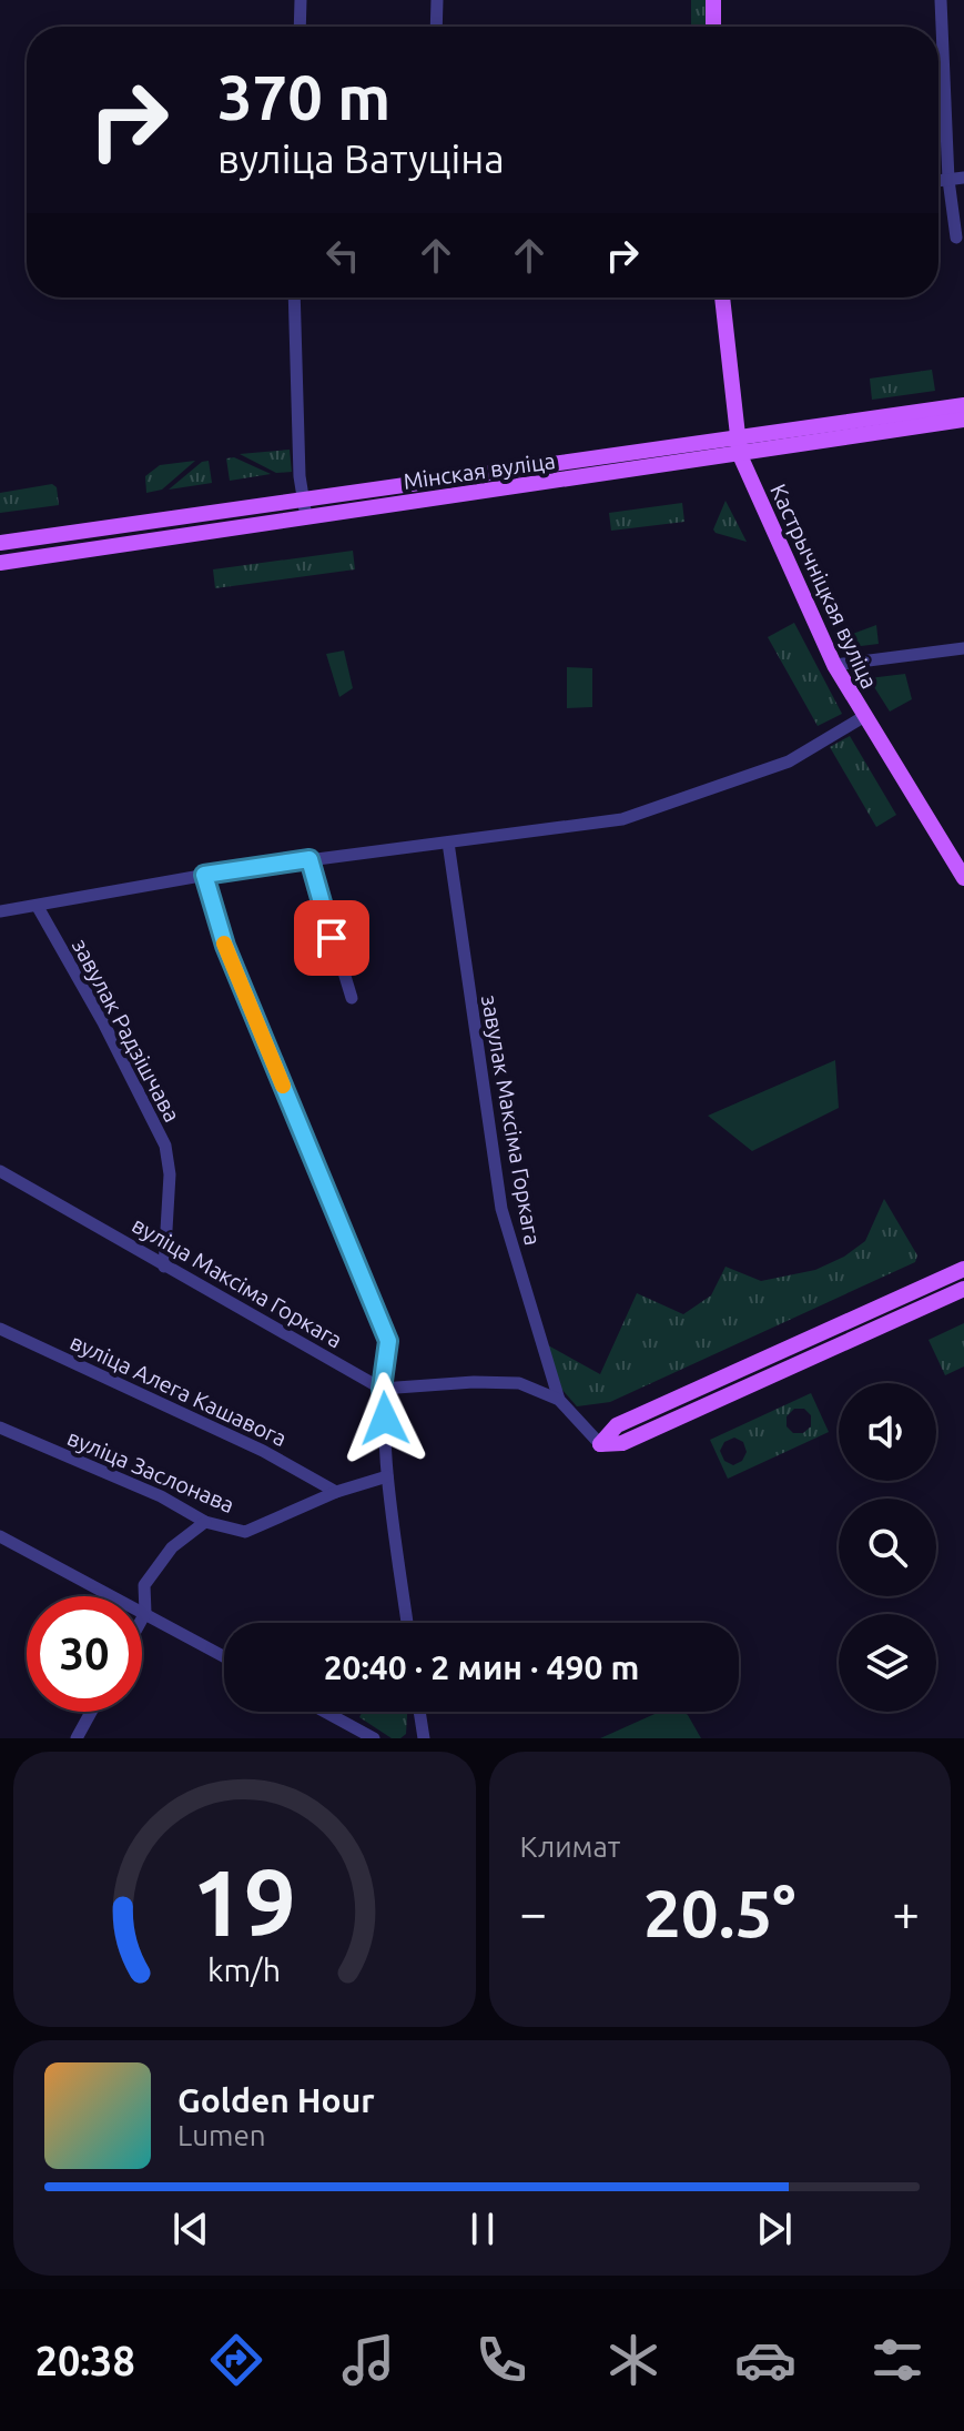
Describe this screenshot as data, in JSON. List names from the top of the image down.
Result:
{
  "streets": {
    "main road": ["Мінская вуліца", "Кастрычніцкая вуліца"],
    "street": [
      "завулак Радзішчава",
      "завулак Максіма Горкага",
      "вуліца Максіма Горкага",
      "вуліца Алега Кашавога",
      "вуліца Заслонава"
    ]
  },
  "crossings": [
    ["Мінская вуліца", "Кастрычніцкая вуліца"],
    ["завулак Радзішчава", "вуліца Максіма Горкага"],
    ["вуліца Алега Кашавога", "вуліца Заслонава"]
  ],
  "page": {
    "turn": ["370 m", "вуліца Ватуціна"],
    "limit": "30",
    "trip": "20:40 · 2 мин · 490 m",
    "tile": "Климат",
    "heat": ["−", "20.5°", "+"],
    "song": ["Golden Hour", "Lumen"],
    "tabs": "20:38",
    "gauge": ["19", "km/h"]
  }
}
